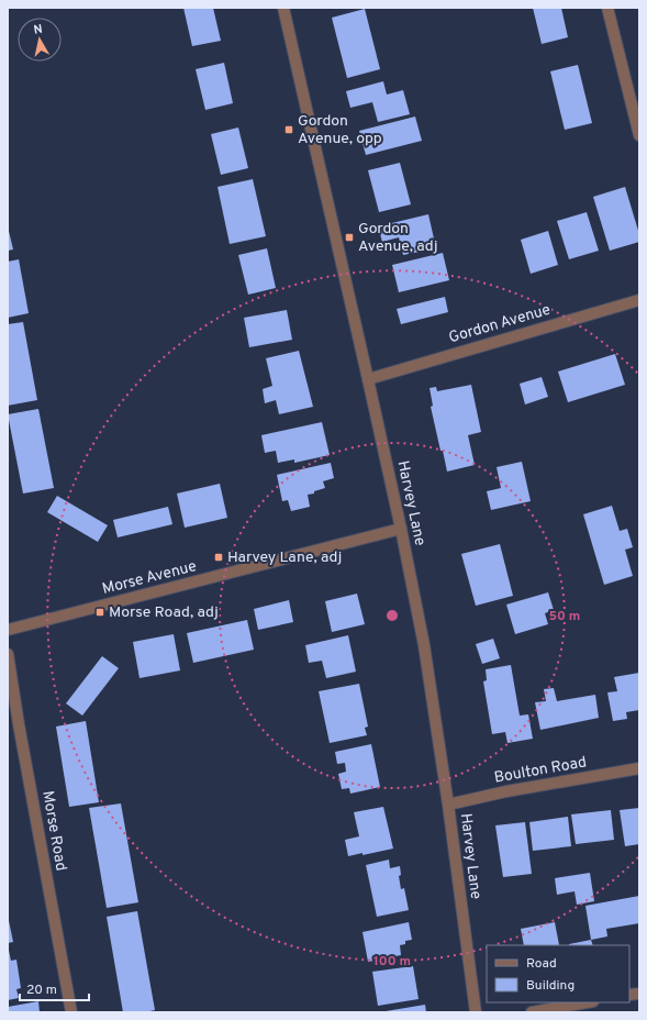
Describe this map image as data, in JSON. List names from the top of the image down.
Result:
{
  "streets": {
    "street": [
      "Gordon Avenue",
      "Harvey Lane",
      "Morse Avenue",
      "Boulton Road",
      "Morse Road"
    ]
  },
  "crossings": [
    ["Gordon Avenue", "Harvey Lane"],
    ["Harvey Lane", "Morse Avenue"],
    ["Harvey Lane", "Boulton Road"]
  ],
  "places": {
    "transit": [
      "Gordon Avenue, opp",
      "Gordon Avenue, adj",
      "Harvey Lane, adj",
      "Morse Road, adj"
    ]
  },
  "legend": ["Road", "Building"],
  "scale_bar": "20 m",
  "north": "top",
  "rings": ["50 m", "100 m"]
}
